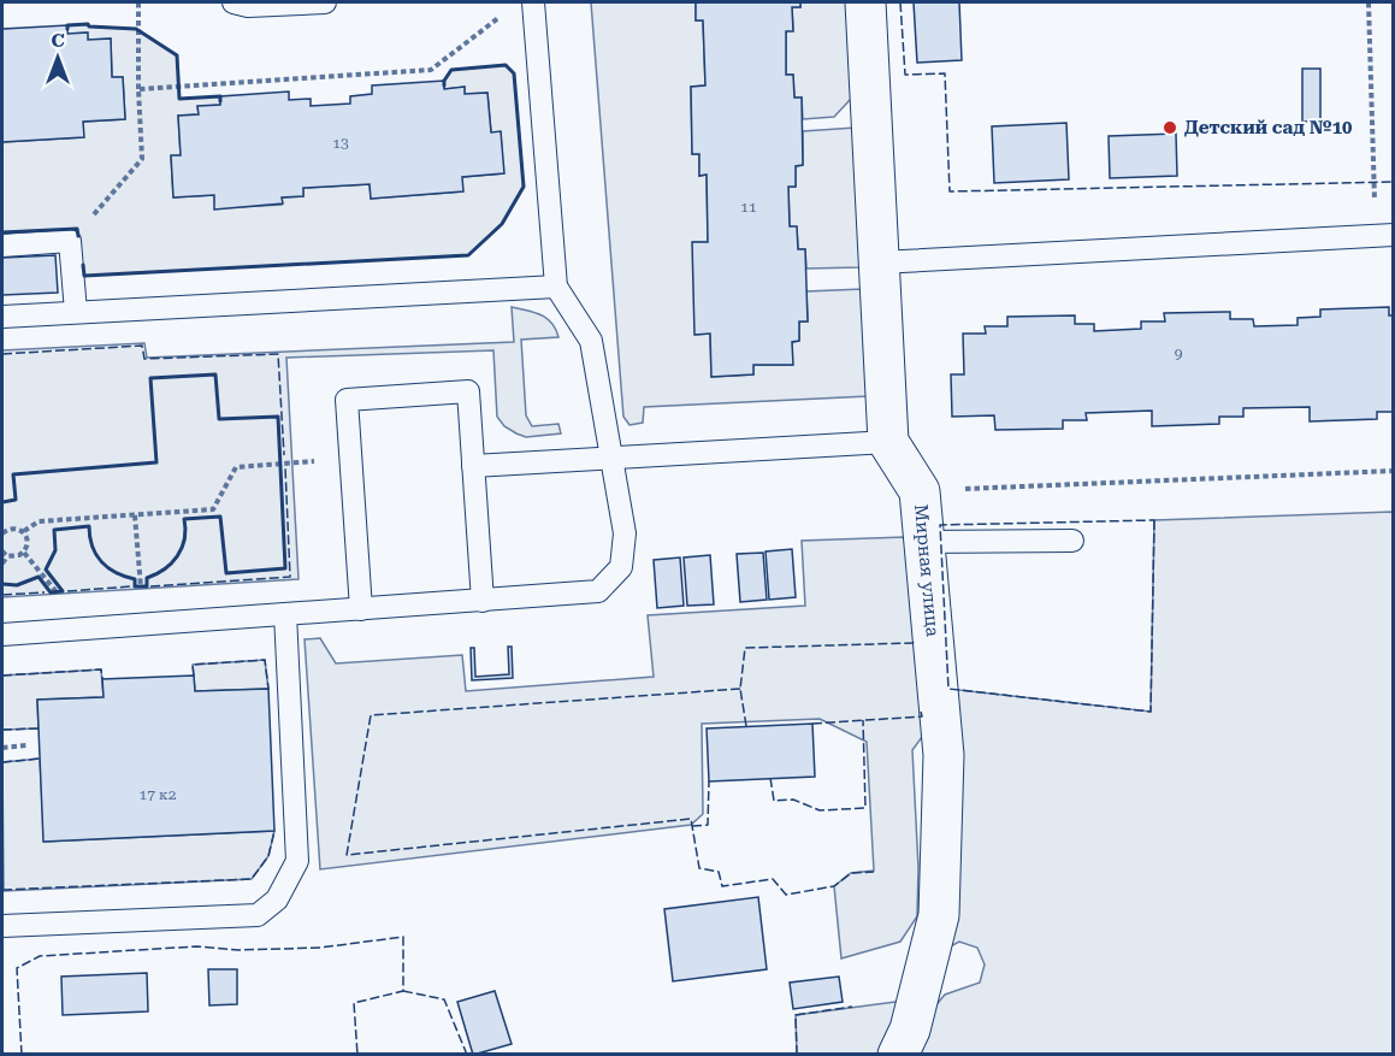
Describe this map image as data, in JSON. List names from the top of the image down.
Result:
{
  "streets": {
    "street": ["Мирная улица"]
  },
  "places": ["Детский сад №10"],
  "house_numbers": [
    "13",
    "11",
    "9",
    "17 к2"
  ],
  "north": "top"
}
